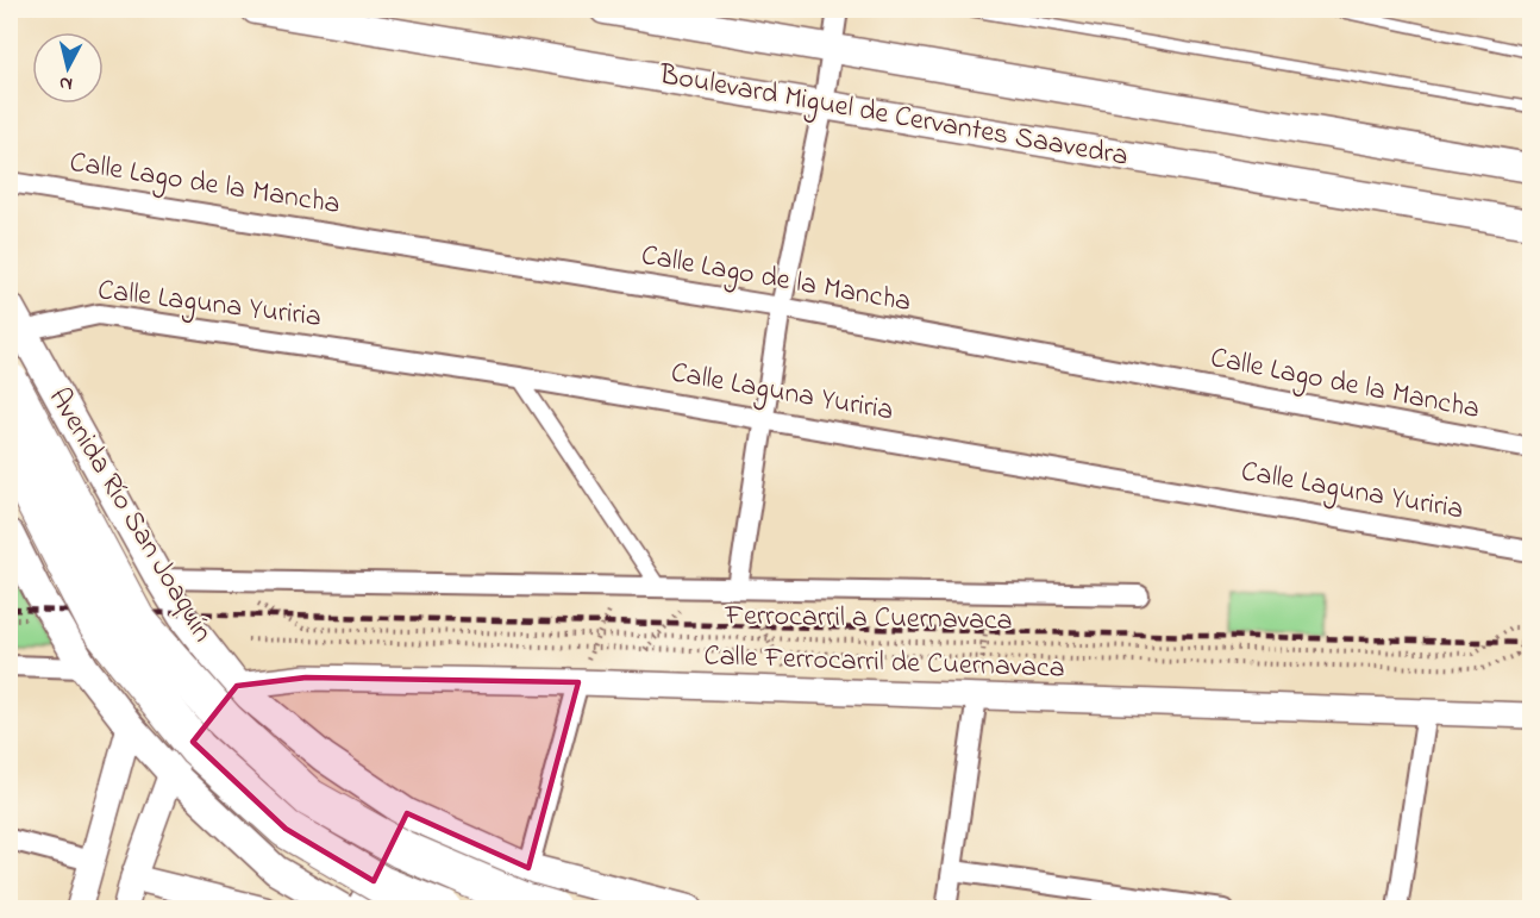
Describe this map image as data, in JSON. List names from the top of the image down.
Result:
{
  "streets": {
    "highway": ["Avenida Río San Joaquín"],
    "main road": ["Boulevard Miguel de Cervantes Saavedra"],
    "street": ["Calle Lago de la Mancha", "Calle Laguna Yuriria", "Calle Ferrocarril de Cuernavaca"],
    "path": ["Ferrocarril a Cuernavaca"]
  },
  "crossings": [
    ["Calle Laguna Yuriria", "Avenida Río San Joaquín"],
    ["Avenida Río San Joaquín", "Calle Ferrocarril de Cuernavaca"]
  ],
  "north": "bottom"
}
